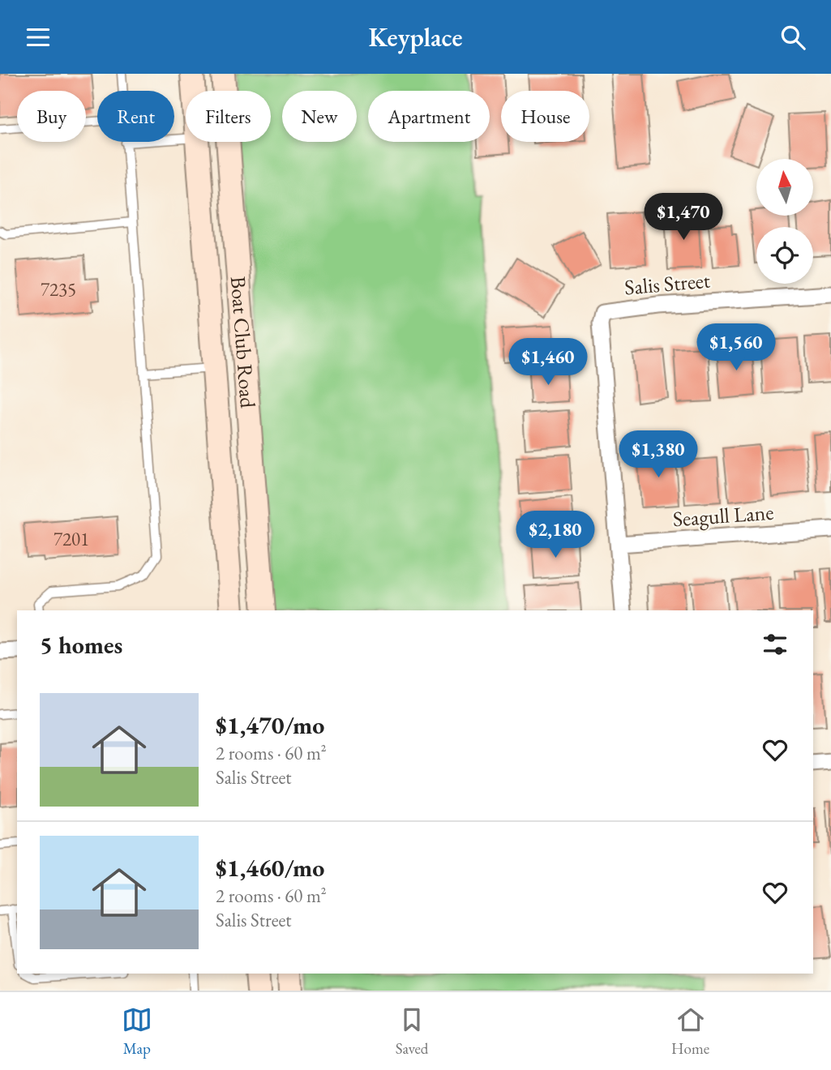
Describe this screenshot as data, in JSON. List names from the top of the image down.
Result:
{
  "streets": {
    "main road": ["Boat Club Road"],
    "street": ["Salis Street", "Seagull Lane"]
  },
  "crossings": [
    ["Salis Street", "Seagull Lane"]
  ],
  "house_numbers": ["7235", "7201"],
  "north": "top",
  "page": {
    "header": "Keyplace",
    "chip": [
      "Buy",
      "Rent",
      "Filters",
      "New",
      "Apartment",
      "House"
    ],
    "price": [
      "$1,470",
      "$1,560",
      "$1,460",
      "$1,380",
      "$2,180"
    ],
    "heading": "5 homes",
    "list": [
      {
        "name": "$1,470/mo",
        "note": "2 rooms · 60 m² · Salis Street"
      },
      {
        "name": "$1,460/mo",
        "note": "2 rooms · 60 m² · Salis Street"
      }
    ],
    "tabs": ["Map", "Saved", "Home"]
  }
}
